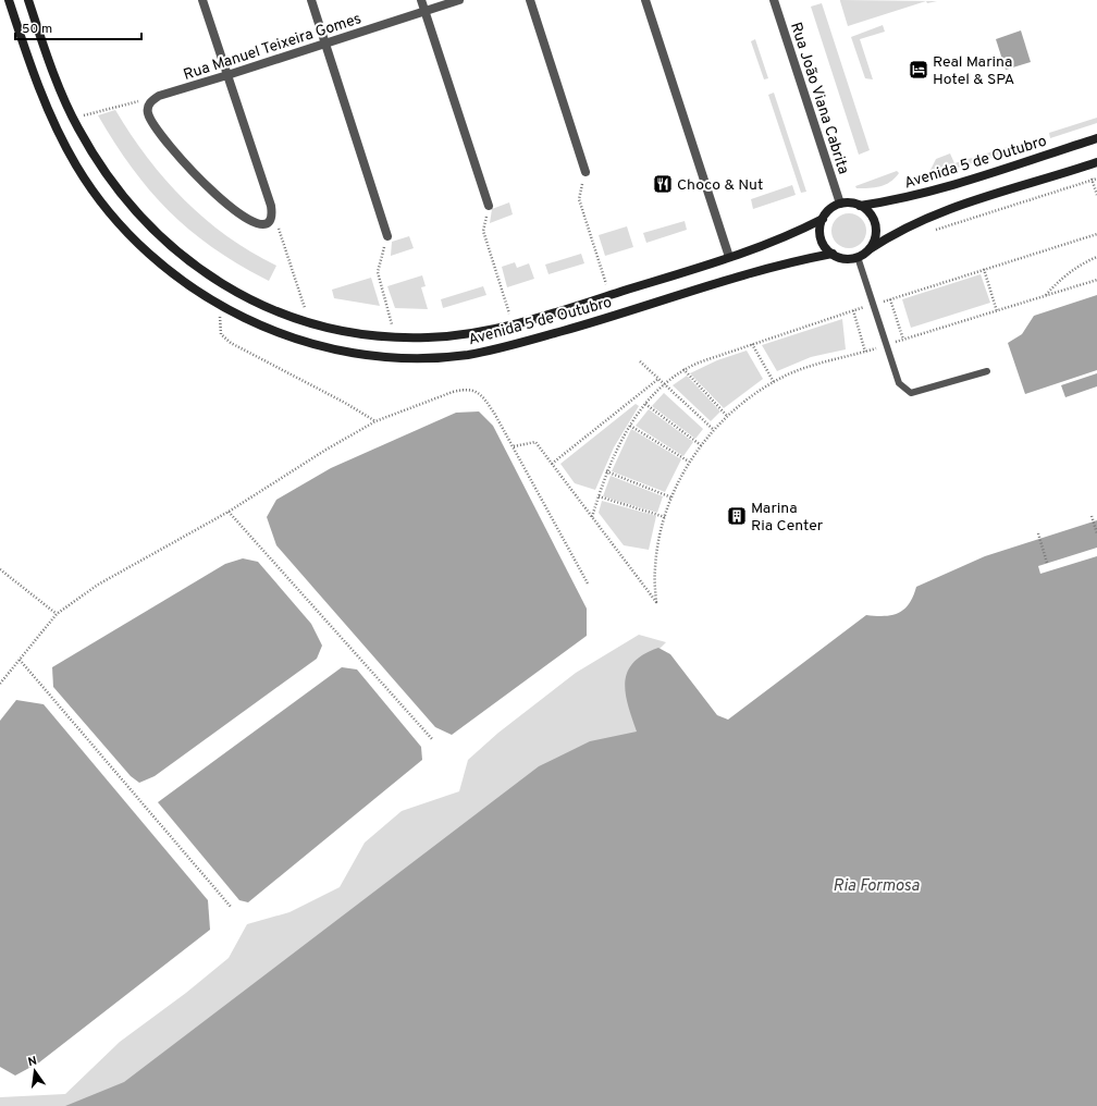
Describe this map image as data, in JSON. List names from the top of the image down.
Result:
{
  "streets": {
    "main road": ["Avenida 5 de Outubro"],
    "street": ["Rua Manuel Teixeira Gomes", "Rua João Viana Cabrita"]
  },
  "crossings": [
    ["Rua João Viana Cabrita", "Avenida 5 de Outubro"]
  ],
  "water": ["Ria Formosa"],
  "places": {
    "hotel": ["Real Marina Hotel & SPA"],
    "restaurant": ["Choco & Nut"],
    "building": ["Marina Ria Center"]
  },
  "scale_bar": "50 m",
  "north": "top"
}
